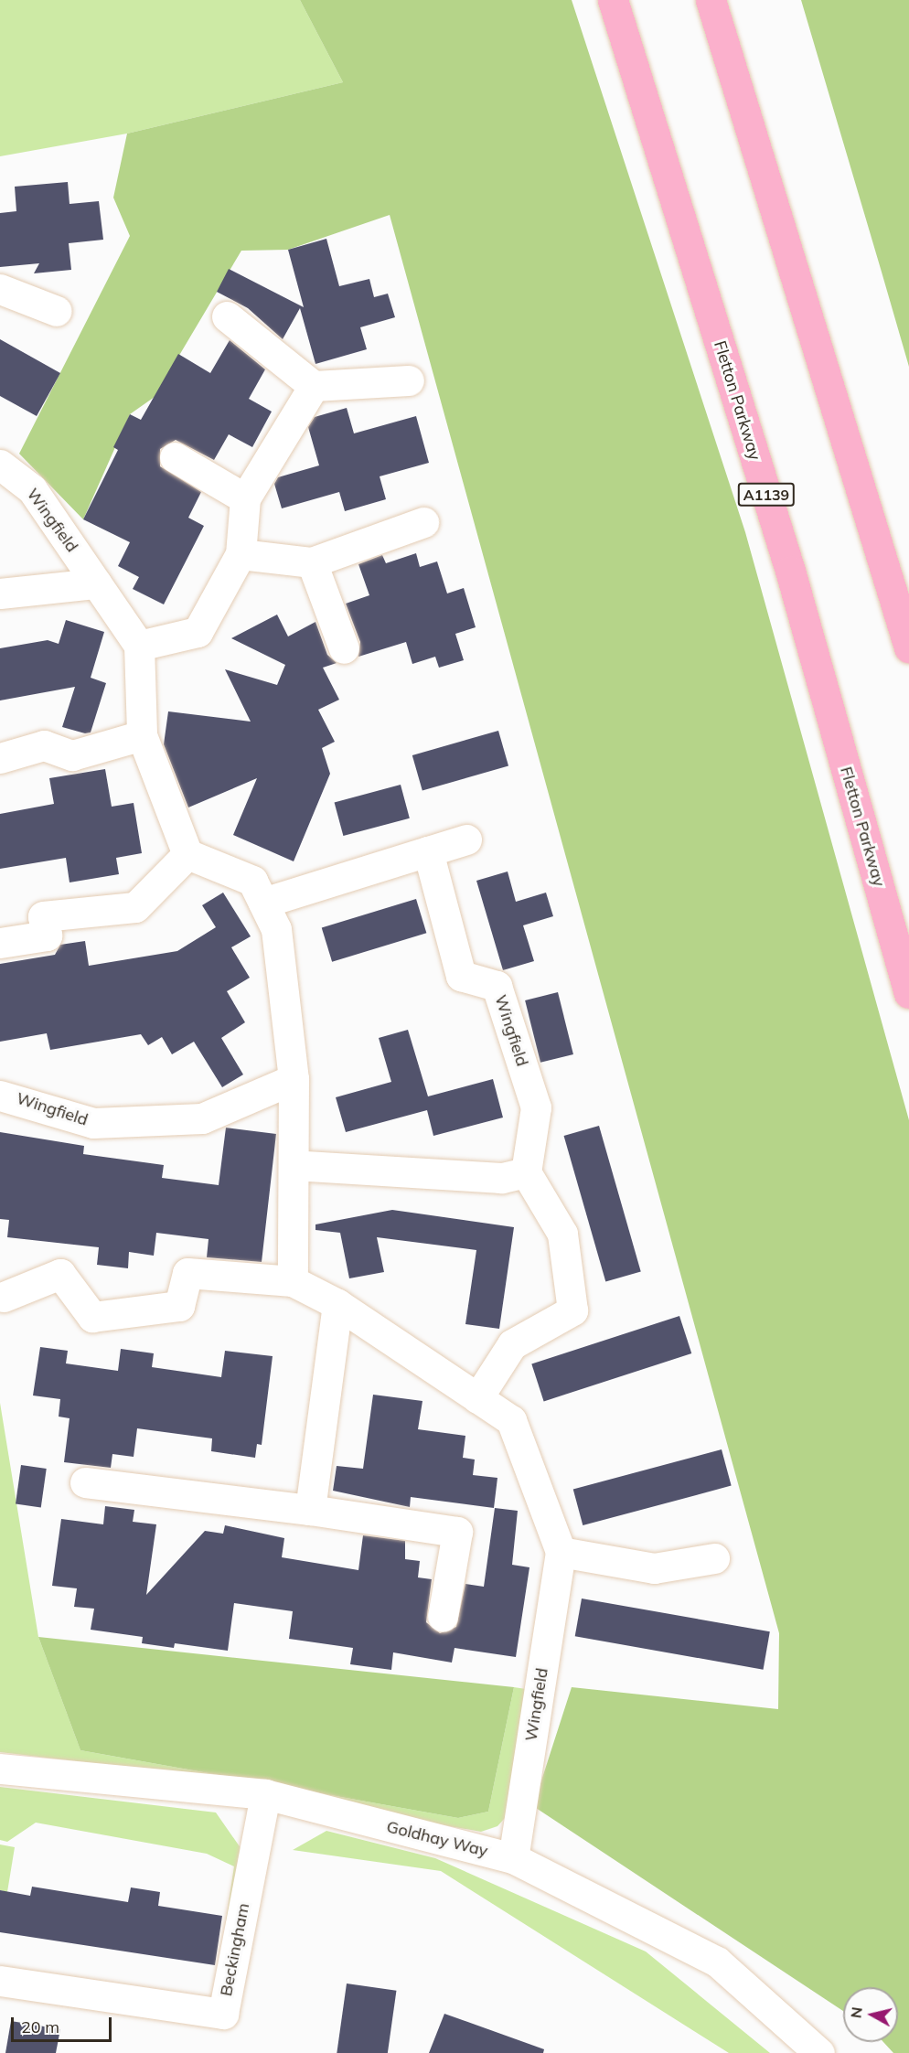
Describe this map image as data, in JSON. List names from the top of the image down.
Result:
{
  "streets": {
    "highway": ["Fletton Parkway", "A1139"],
    "street": ["Wingfield", "Goldhay Way", "Beckingham"]
  },
  "crossings": [
    ["Wingfield", "Goldhay Way"],
    ["Goldhay Way", "Beckingham"]
  ],
  "scale_bar": "20 m",
  "north": "left"
}
